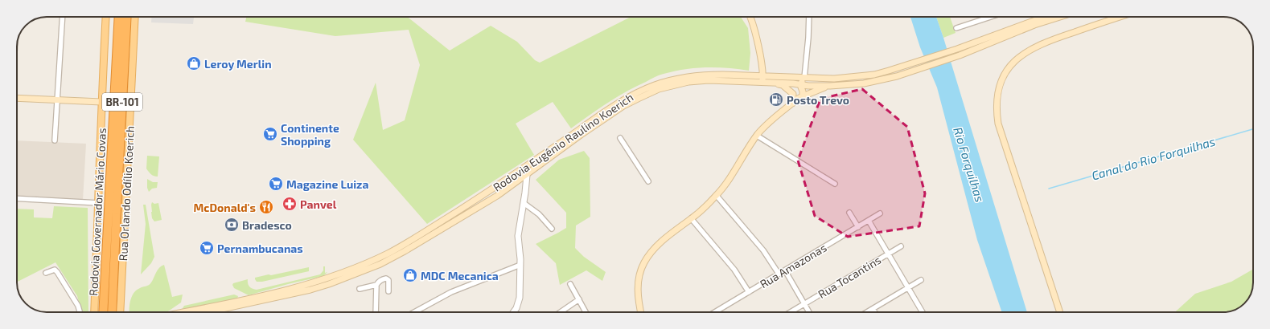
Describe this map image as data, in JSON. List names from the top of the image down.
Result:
{
  "streets": {
    "highway": ["BR-101", "Rodovia Governador Mário Covas"],
    "main road": ["Rodovia Eugênio Raulino Koerich", "Rua Orlando Odílio Koerich"],
    "street": ["Rua Amazonas", "Rua Tocantins"]
  },
  "water": ["Canal do Rio Forquilhas", "Rio Forquilhas"],
  "places": {
    "shop": ["Leroy Merlin", "MDC Mecanica"],
    "fuel station": ["Posto Trevo"],
    "supermarket": ["Continente Shopping", "Magazine Luiza", "Pernambucanas"],
    "pharmacy": ["Panvel"],
    "restaurant": ["McDonald's"],
    "bank": ["Bradesco"]
  }
}
